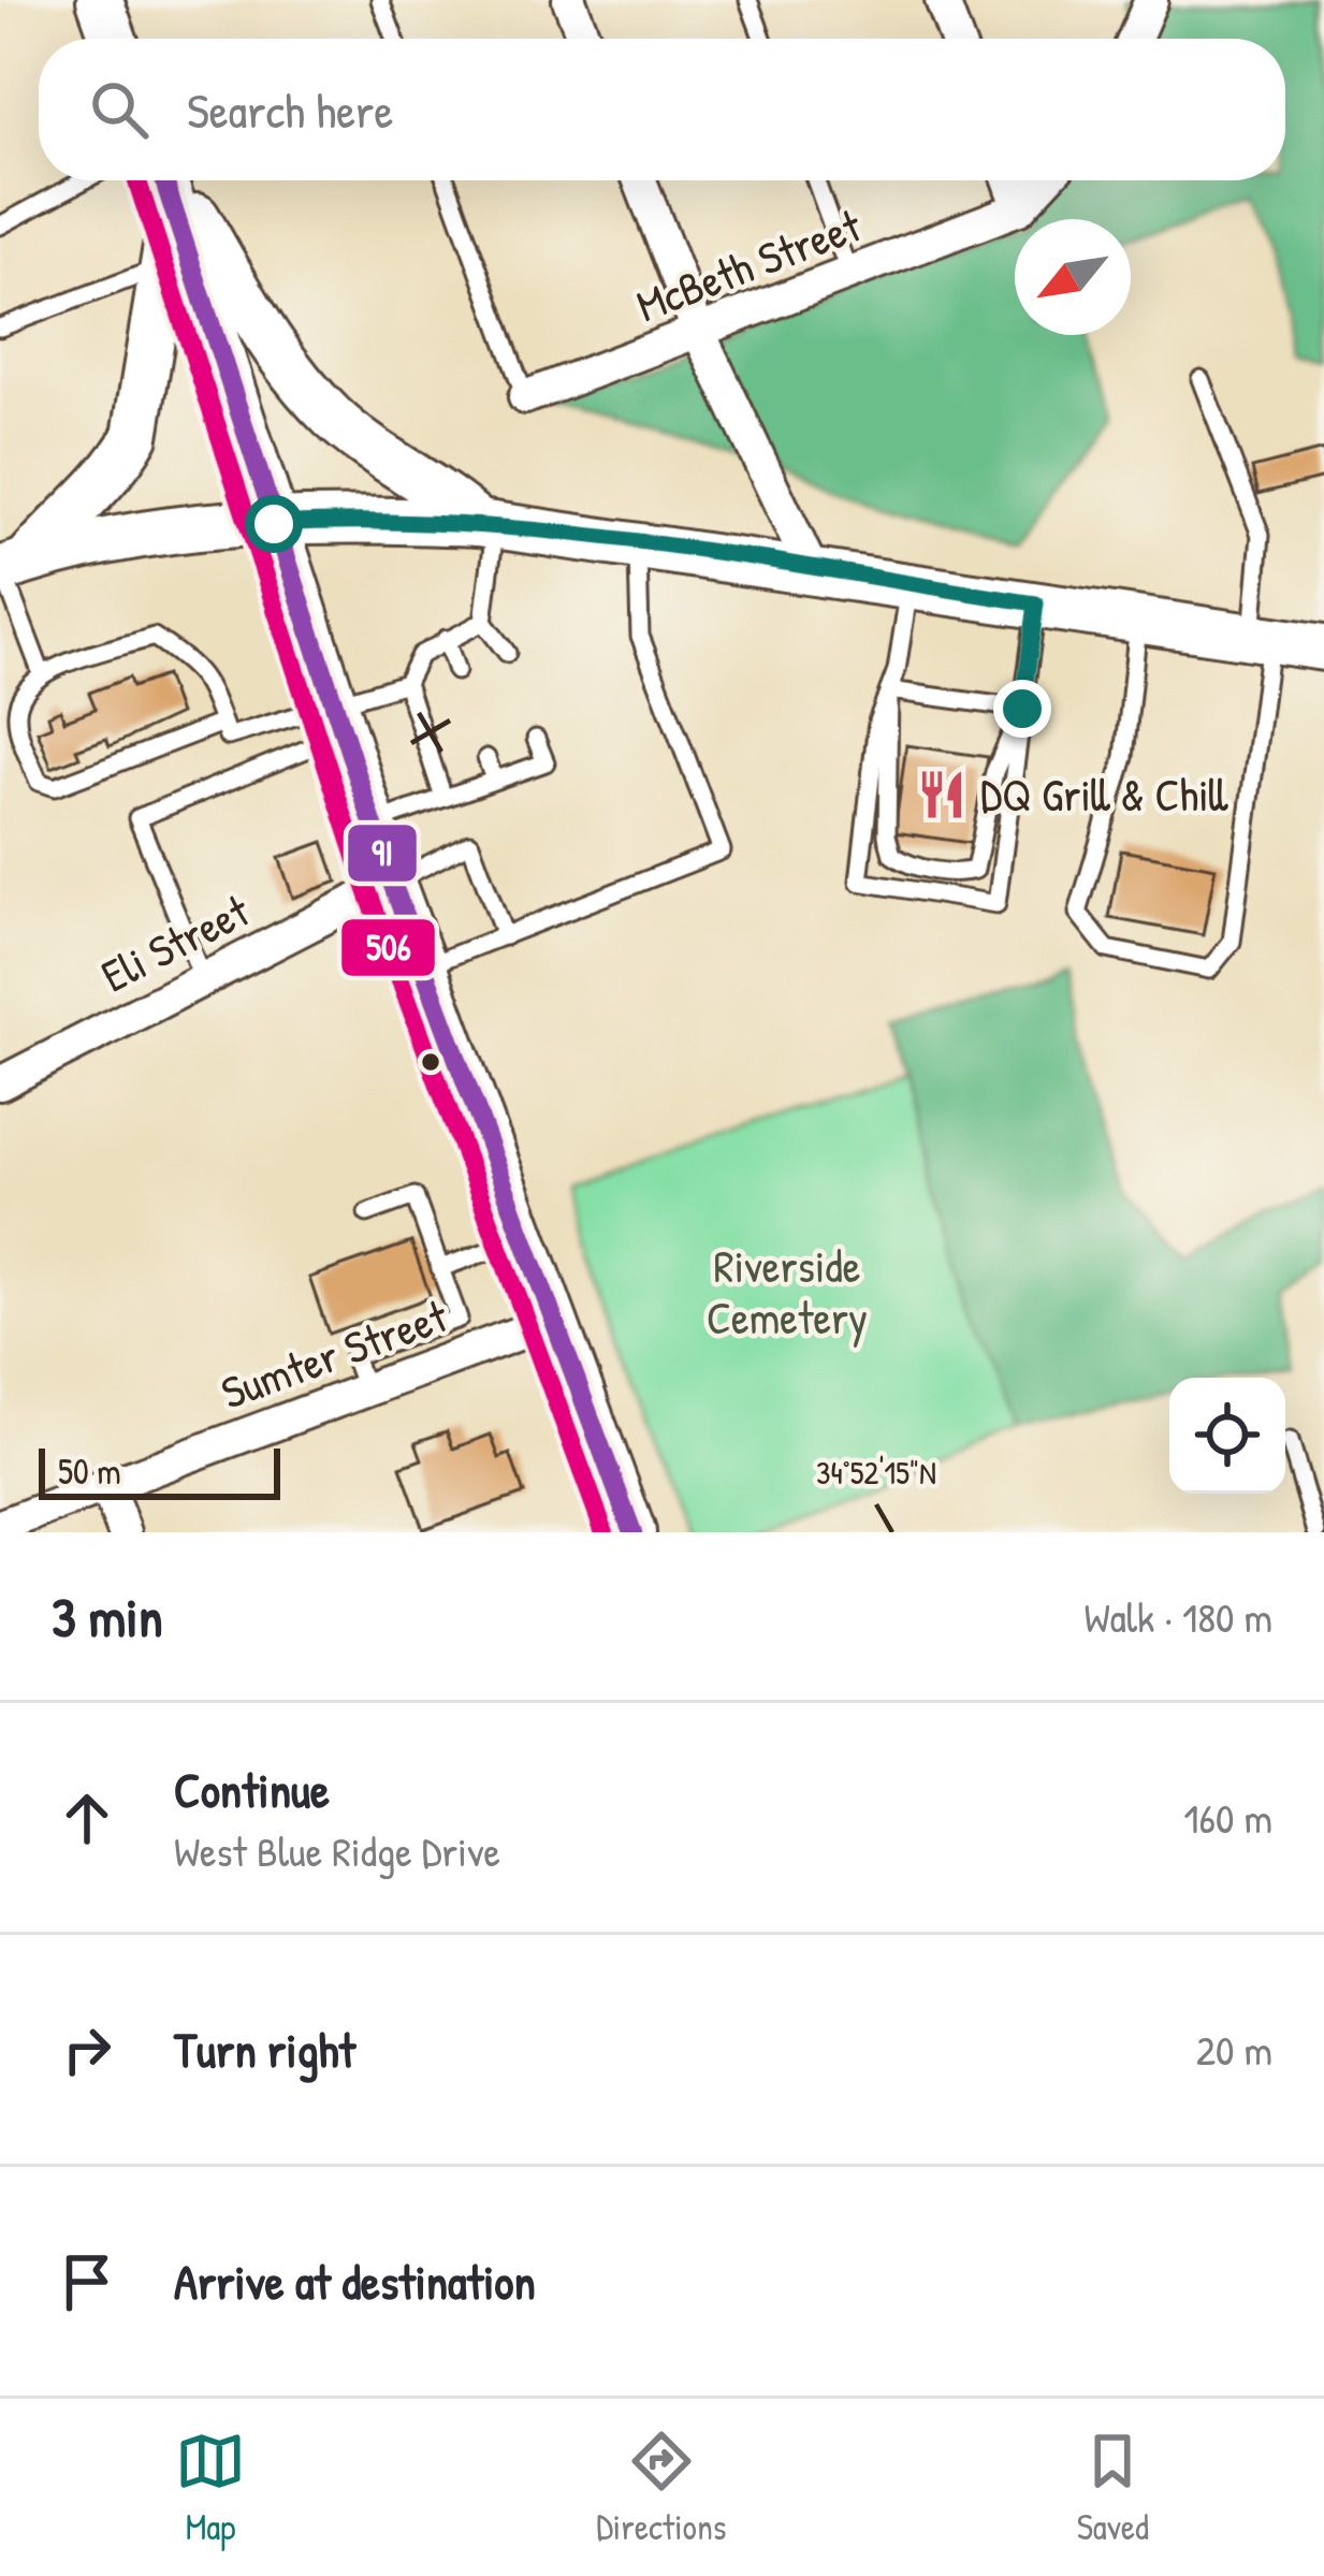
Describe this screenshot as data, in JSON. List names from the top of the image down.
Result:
{
  "streets": {
    "street": ["McBeth Street", "Eli Street", "Sumter Street"]
  },
  "parks": ["Riverside Cemetery"],
  "places": {
    "restaurant": ["DQ Grill & Chill"]
  },
  "lines": ["transit line 9I", "transit line 506"],
  "scale_bar": "50 m",
  "north": "bottom left",
  "page": {
    "search": "Search here",
    "scale": "50 m",
    "heading": ["3 min", "Walk · 180 m"],
    "list": [
      ["Continue", "West Blue Ridge Drive", "160 m"],
      ["Turn right", "20 m"],
      "Arrive at destination"
    ],
    "nav": ["Map", "Directions", "Saved"]
  },
  "coordinates": ["34°52'15\"N"]
}
